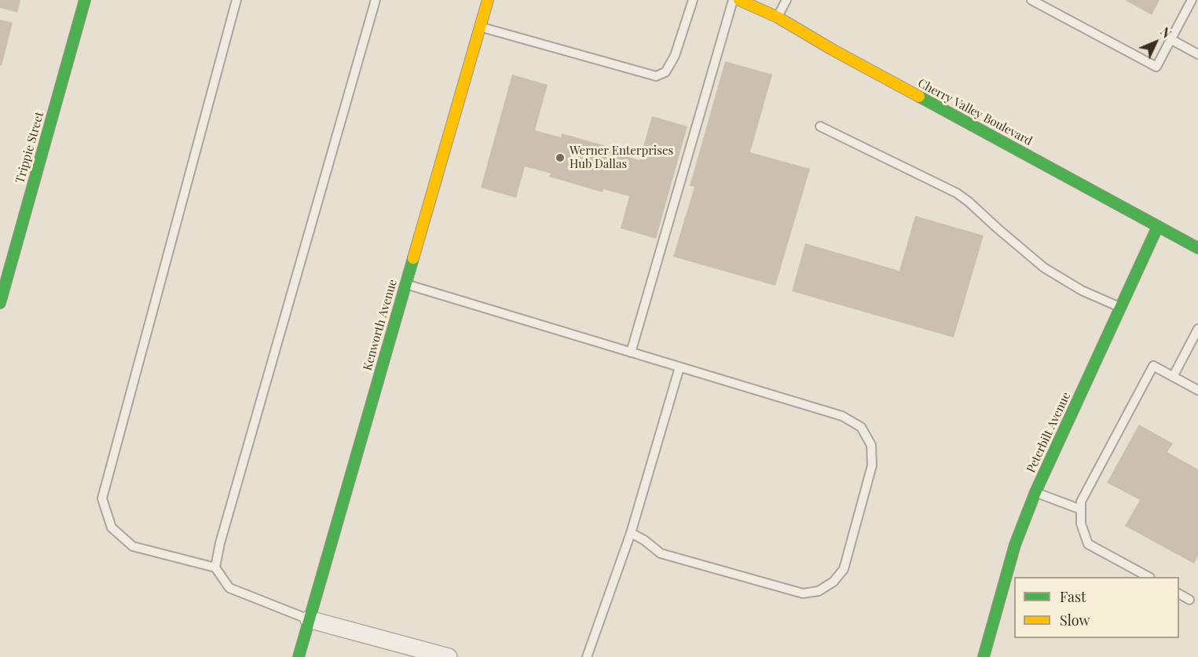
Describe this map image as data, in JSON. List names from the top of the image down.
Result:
{
  "streets": {
    "street": [
      "Cherry Valley Boulevard",
      "Trippie Street",
      "Kenworth Avenue",
      "Peterbilt Avenue"
    ]
  },
  "crossings": [
    ["Cherry Valley Boulevard", "Peterbilt Avenue"]
  ],
  "places": ["Werner Enterprises Hub Dallas"],
  "legend": ["Fast", "Slow"],
  "north": "top right"
}
